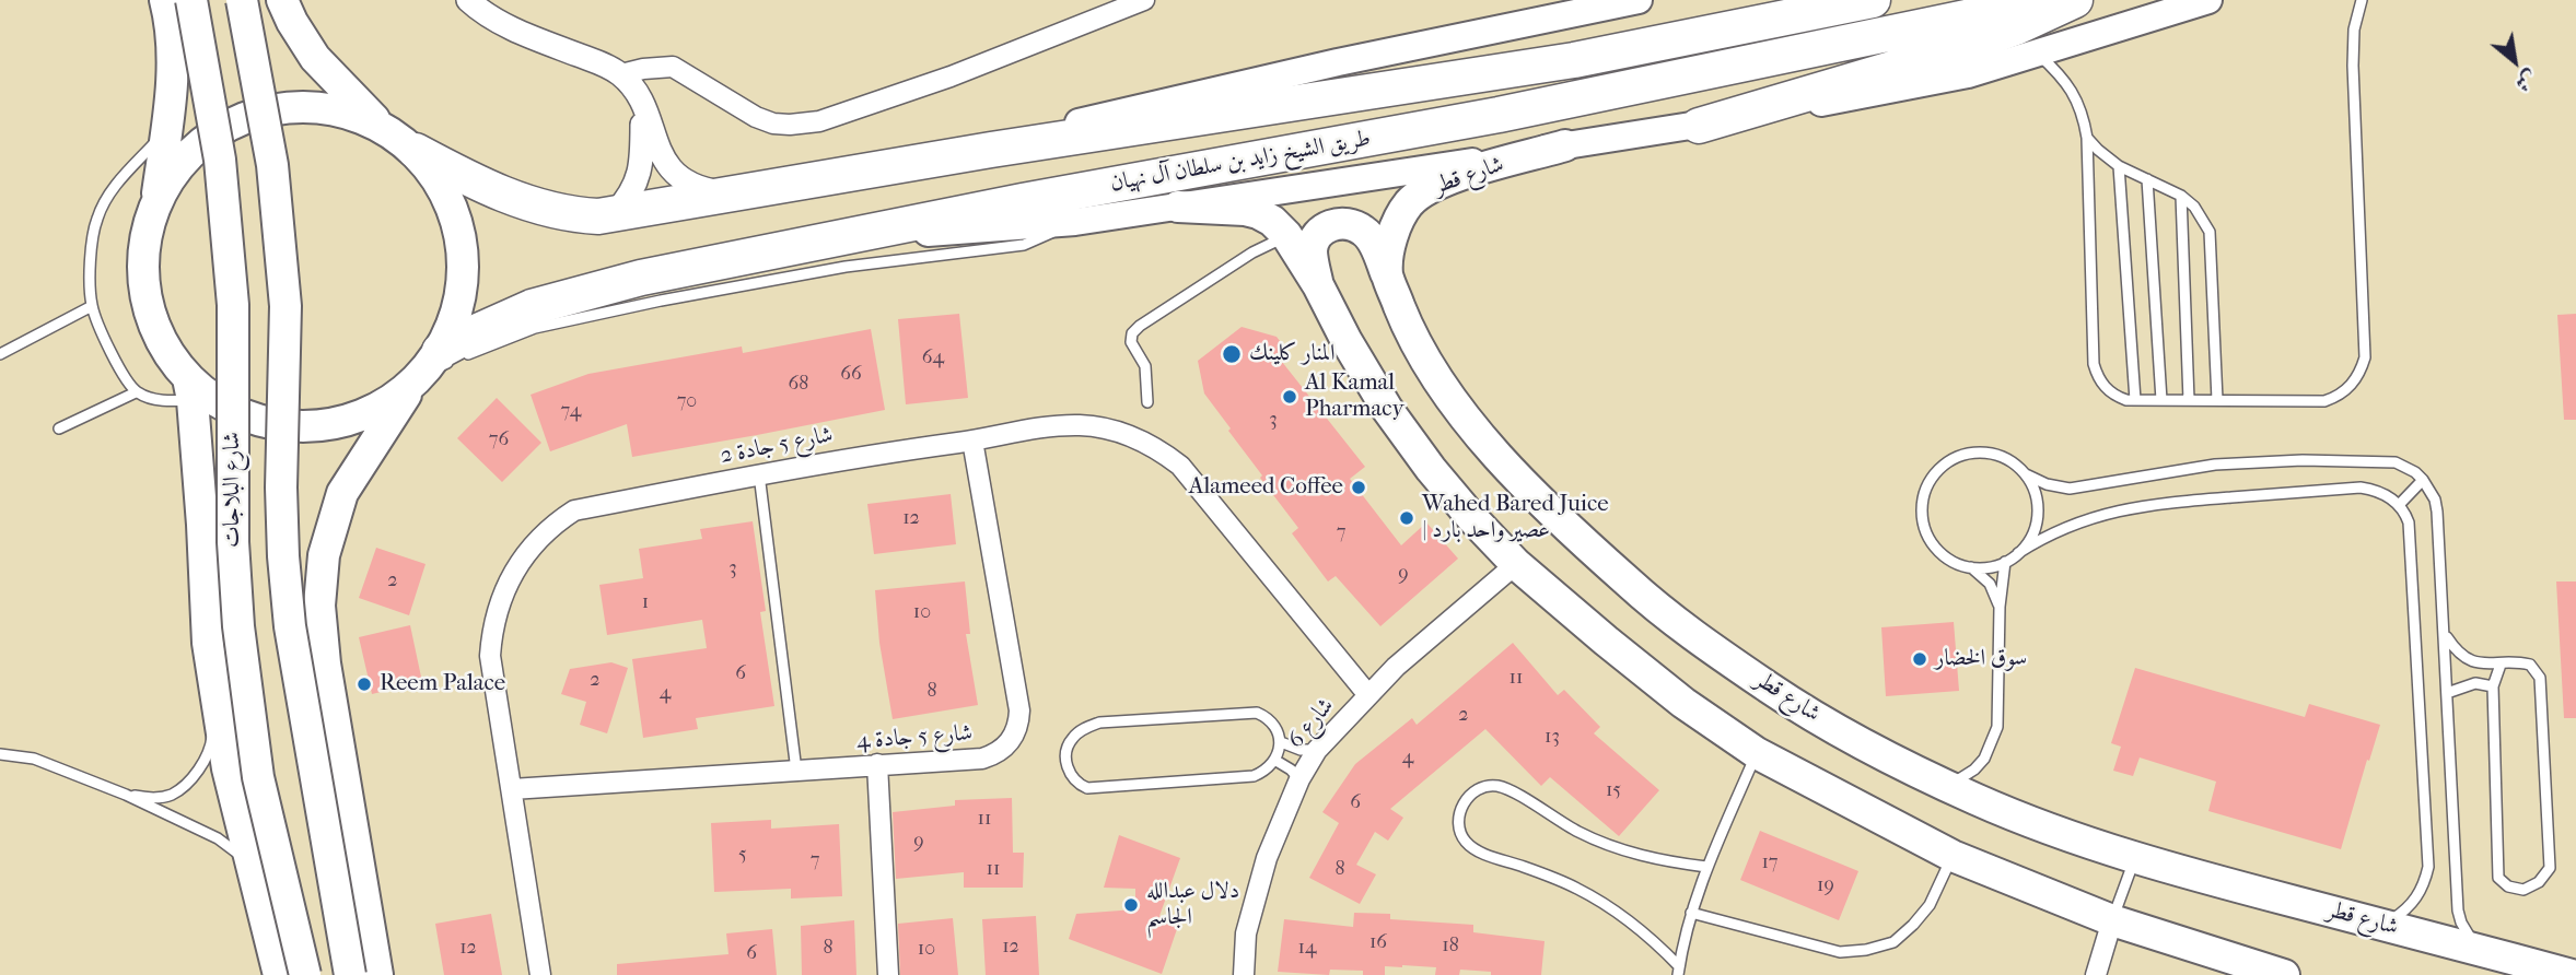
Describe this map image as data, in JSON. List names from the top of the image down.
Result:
{
  "streets": {
    "highway": ["طريق الشيخ زايد بن سلطان آل نهيان"],
    "main road": ["شارع قطر", "شارع البلاجات"],
    "street": ["شارع 5 جادة 2", "شارع 6", "شارع 5 جادة 4"]
  },
  "crossings": [
    ["شارع 5 جادة 2", "شارع 6"],
    ["شارع 5 جادة 2", "شارع 5 جادة 4"]
  ],
  "places": [
    "المنار كلينك",
    "Al Kamal Pharmacy",
    "Alameed Coffee",
    "Wahed Bared Juice | عصير واحد بارد",
    "سوق الخضار",
    "Reem Palace",
    "دلال عبدالله الجاسم"
  ],
  "house_numbers": [
    "64",
    "66",
    "68",
    "70",
    "74",
    "3",
    "76",
    "12",
    "7",
    "3",
    "9",
    "2",
    "1",
    "10",
    "6",
    "11",
    "2",
    "8",
    "4",
    "2",
    "13",
    "4",
    "15",
    "6",
    "11",
    "9",
    "5",
    "7",
    "17",
    "11",
    "8",
    "19",
    "16",
    "18",
    "12",
    "12",
    "8",
    "14",
    "10",
    "6"
  ],
  "north": "bottom right"
}
